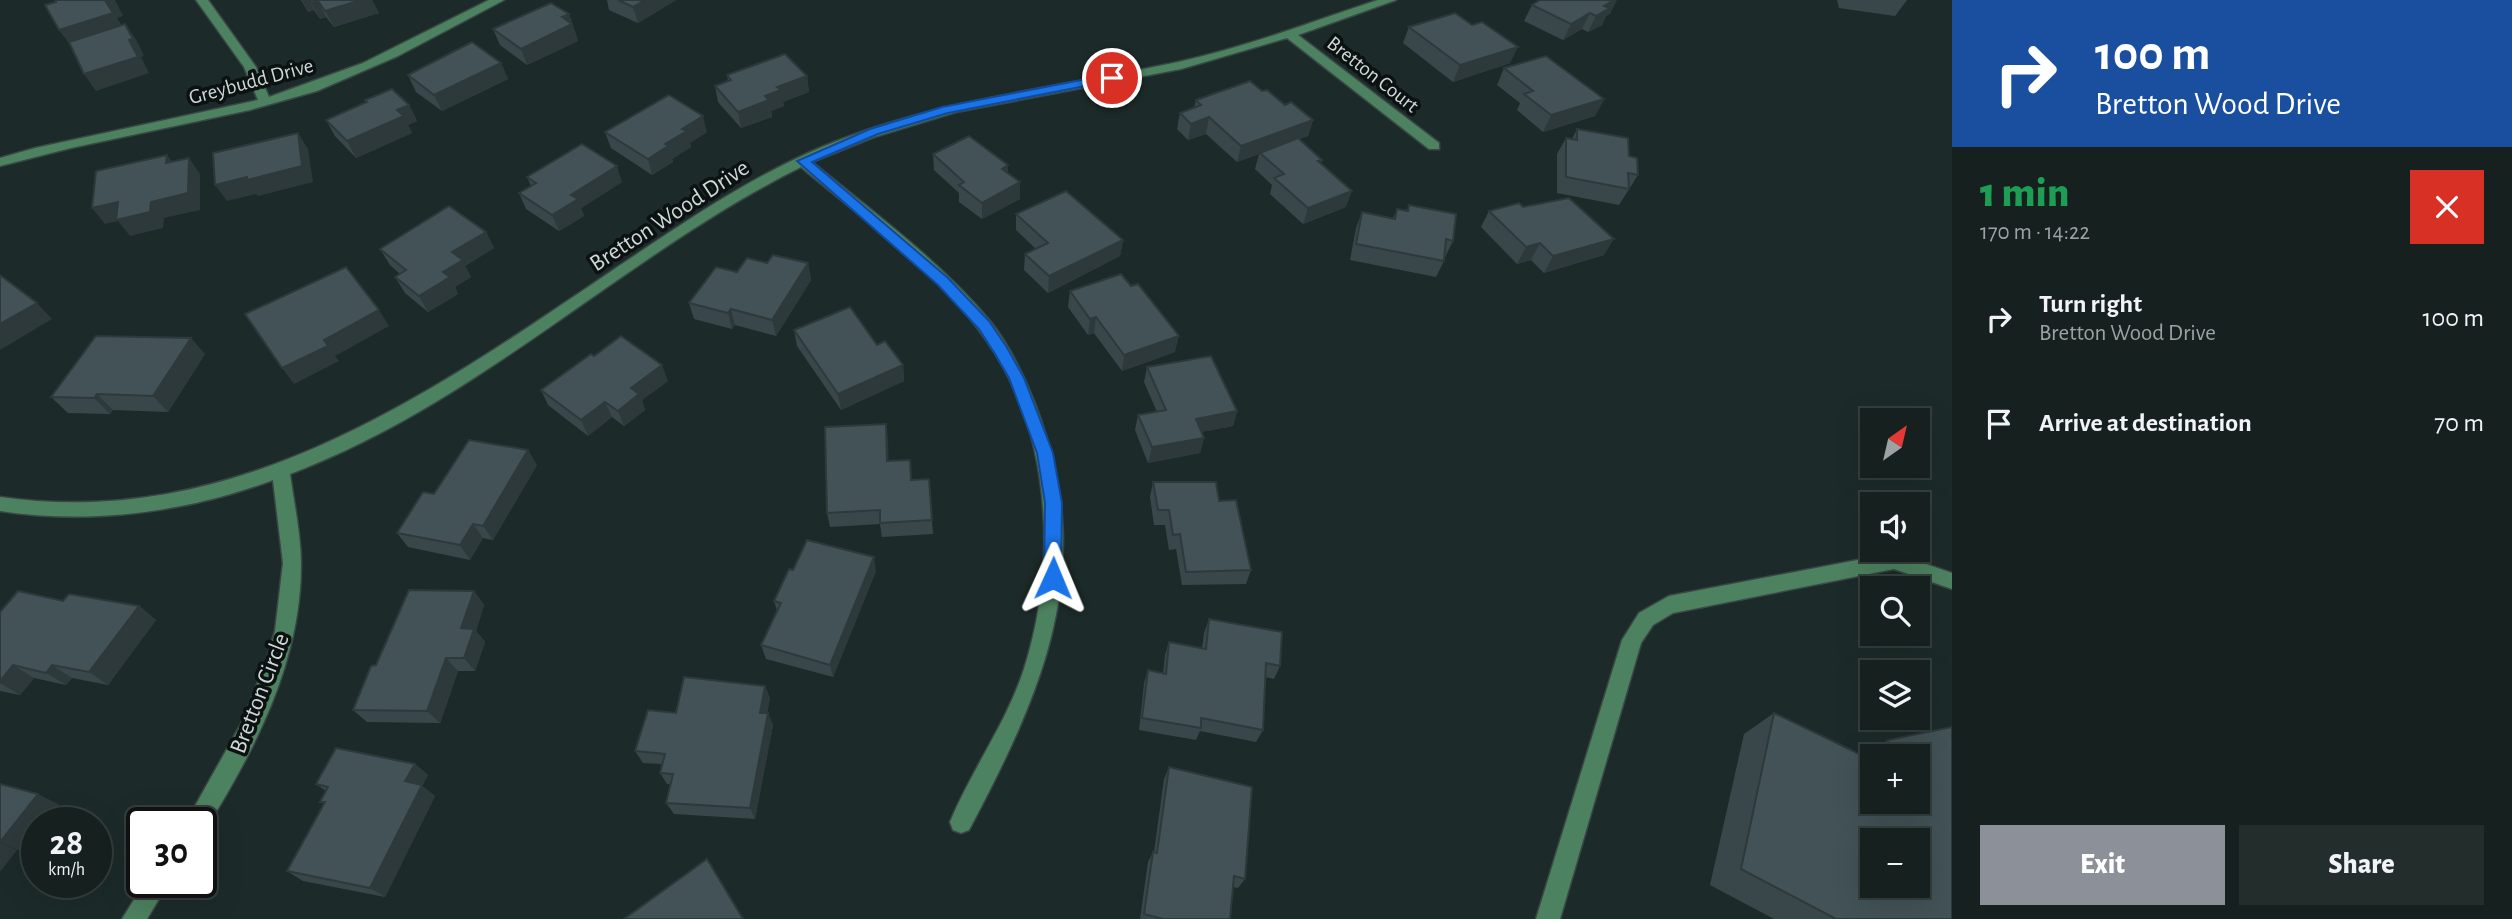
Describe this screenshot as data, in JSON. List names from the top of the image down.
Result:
{
  "streets": {
    "street": [
      "Bretton Court",
      "Greybudd Drive",
      "Bretton Wood Drive",
      "Bretton Circle"
    ]
  },
  "crossings": [
    ["Bretton Court", "Bretton Wood Drive"],
    ["Bretton Wood Drive", "Bretton Circle"]
  ],
  "north": "top right",
  "page": {
    "turn": ["100 m", "Bretton Wood Drive"],
    "heading": ["1 min", "170 m · 14:22"],
    "list": [
      {
        "name": "Turn right",
        "note": "Bretton Wood Drive",
        "value": "100 m"
      },
      {
        "name": "Arrive at destination",
        "value": "70 m"
      }
    ],
    "map_buttons": ["+", "−"],
    "speed": "28 km/h",
    "limit": "30",
    "buttons": ["Exit", "Share"]
  }
}
